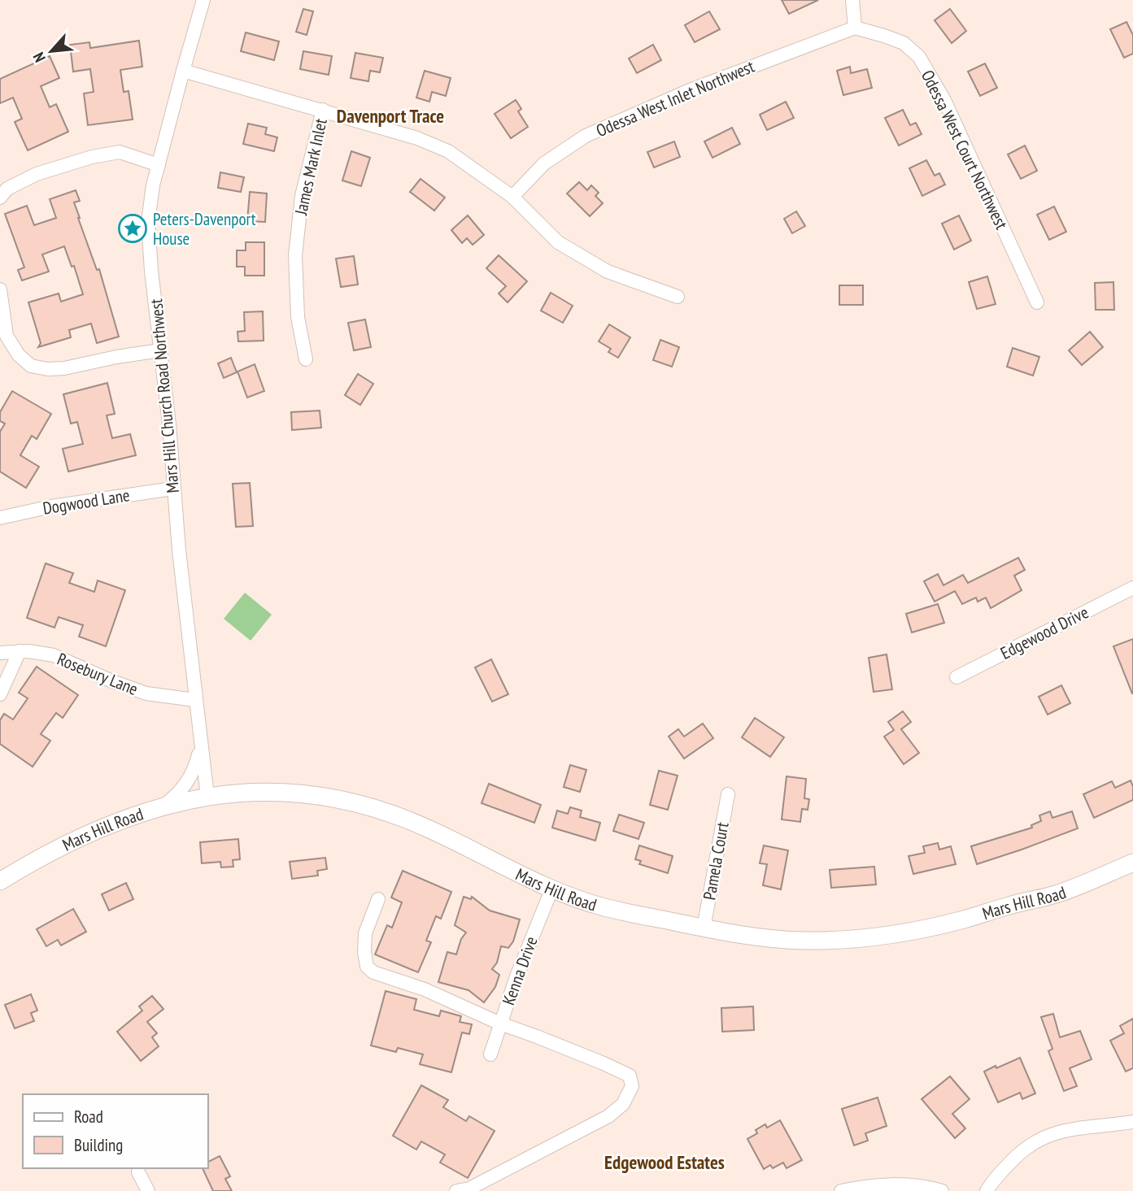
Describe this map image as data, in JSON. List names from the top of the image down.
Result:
{
  "streets": {
    "main road": ["Mars Hill Road"],
    "street": [
      "Odessa West Inlet Northwest",
      "Odessa West Court Northwest",
      "James Mark Inlet",
      "Mars Hill Church Road Northwest",
      "Dogwood Lane",
      "Edgewood Drive",
      "Rosebury Lane",
      "Pamela Court",
      "Kenna Drive"
    ]
  },
  "crossings": [
    ["Odessa West Inlet Northwest", "Odessa West Court Northwest"],
    ["Mars Hill Church Road Northwest", "Dogwood Lane"],
    ["Mars Hill Church Road Northwest", "Rosebury Lane"],
    ["Mars Hill Church Road Northwest", "Mars Hill Road"],
    ["Mars Hill Road", "Pamela Court"],
    ["Mars Hill Road", "Kenna Drive"]
  ],
  "districts": ["Davenport Trace", "Edgewood Estates"],
  "places": {
    "place": ["Peters-Davenport House"]
  },
  "legend": ["Road", "Building"],
  "north": "bottom left"
}
